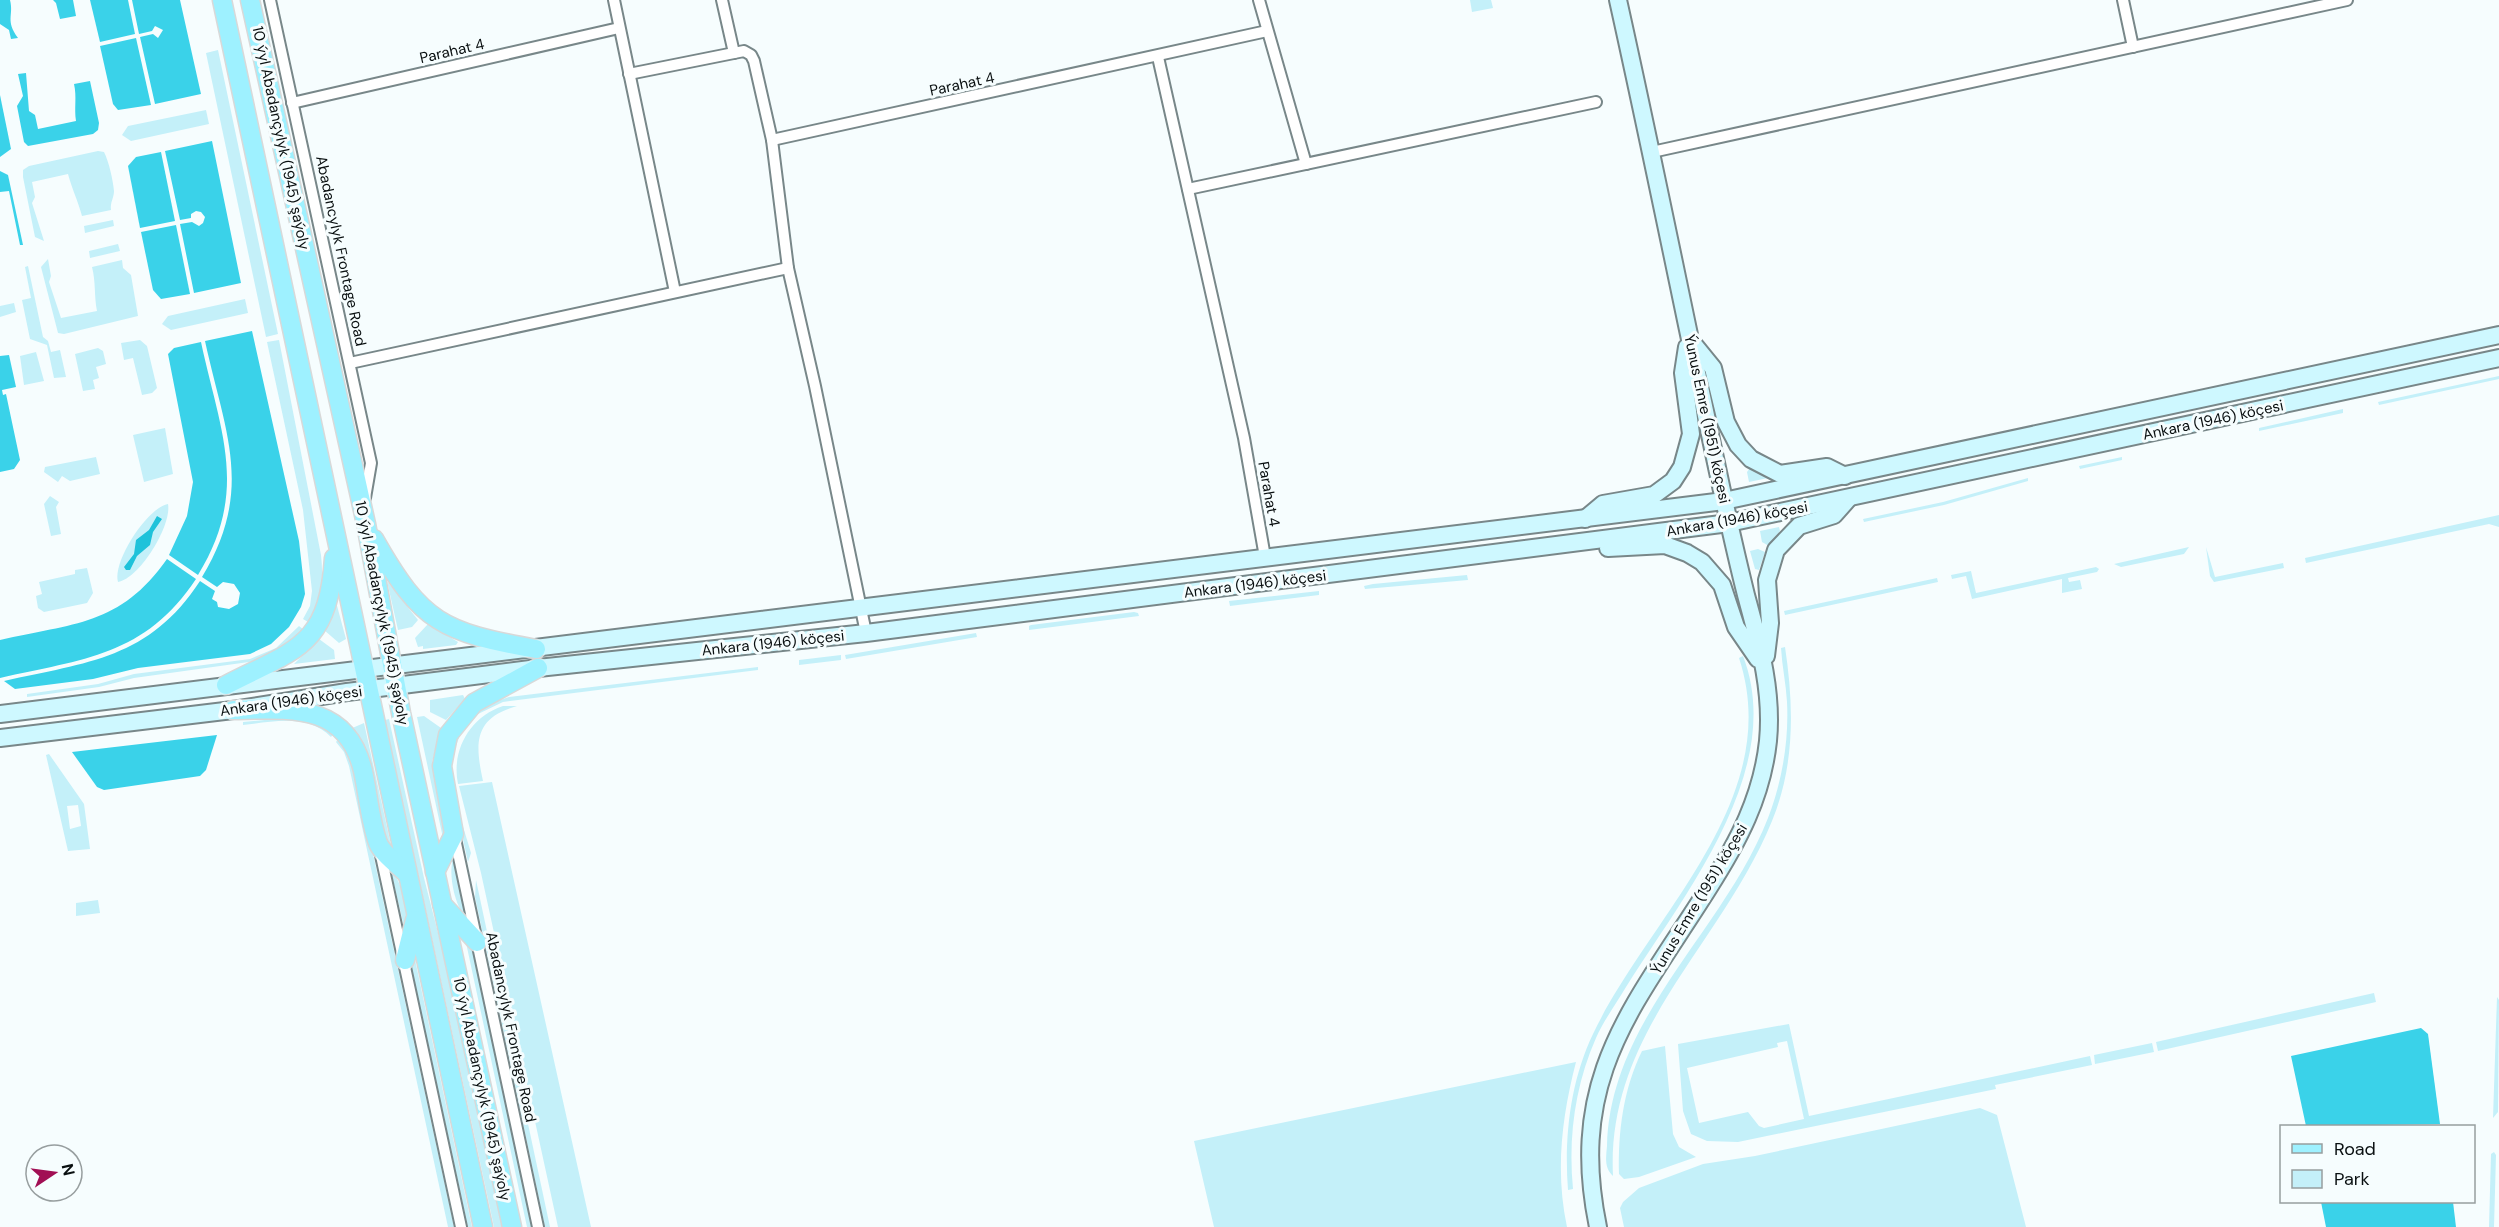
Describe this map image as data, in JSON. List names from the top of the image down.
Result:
{
  "streets": {
    "main road": ["10 ýyl Abadançylyk (1945) şaýoly", "Ýunus Emre (1951) köçesi", "Ankara (1946) köçesi"],
    "street": ["Parahat 4", "Abadancylyk Frontage Road"]
  },
  "crossings": [
    ["Parahat 4", "Abadancylyk Frontage Road"],
    ["Parahat 4", "Ankara (1946) köçesi"],
    ["10 ýyl Abadançylyk (1945) şaýoly", "Abadancylyk Frontage Road"],
    ["10 ýyl Abadançylyk (1945) şaýoly", "Ankara (1946) köçesi"],
    ["Ýunus Emre (1951) köçesi", "Ankara (1946) köçesi"]
  ],
  "legend": ["Road", "Park"],
  "north": "right"
}
